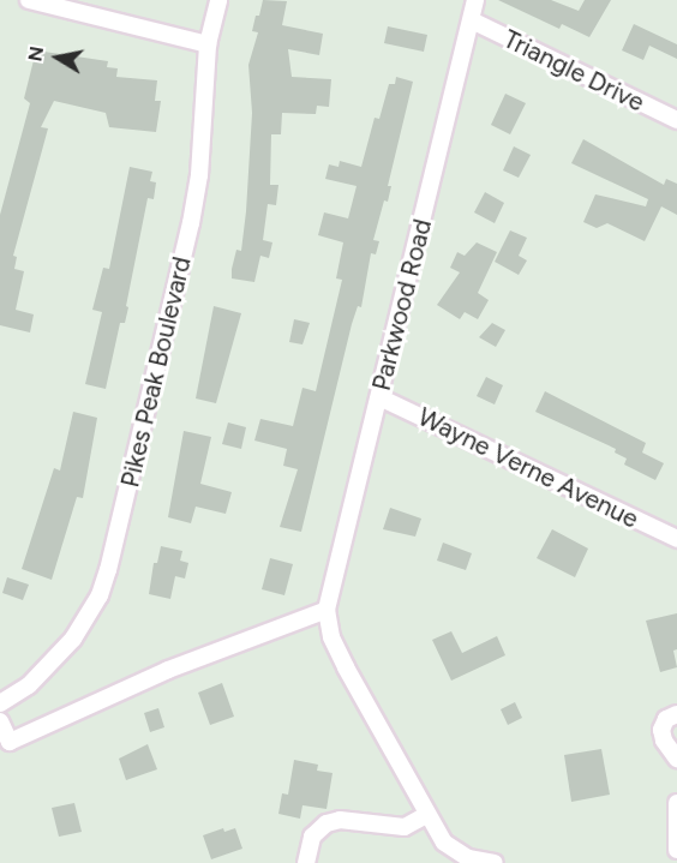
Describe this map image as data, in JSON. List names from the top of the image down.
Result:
{
  "streets": {
    "street": [
      "Triangle Drive",
      "Parkwood Road",
      "Pikes Peak Boulevard",
      "Wayne Verne Avenue"
    ]
  },
  "crossings": [
    ["Triangle Drive", "Parkwood Road"],
    ["Parkwood Road", "Wayne Verne Avenue"]
  ],
  "north": "left"
}
